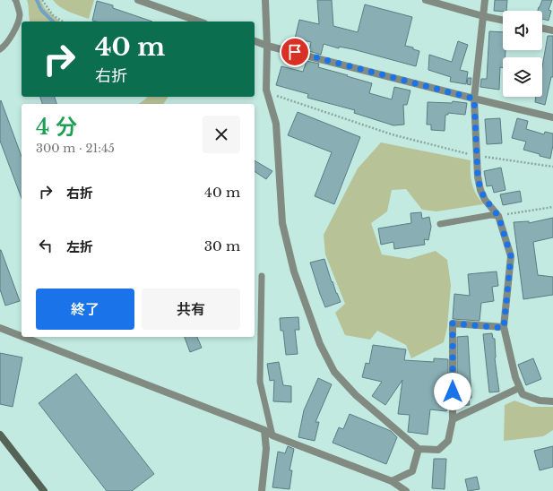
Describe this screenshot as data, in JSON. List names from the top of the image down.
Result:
{
  "page": {
    "turn": ["40 m", "右折"],
    "heading": ["4 分", "300 m · 21:45"],
    "list": [
      {
        "name": "右折",
        "value": "40 m"
      },
      {
        "name": "左折",
        "value": "30 m"
      }
    ],
    "buttons": ["終了", "共有"]
  }
}
